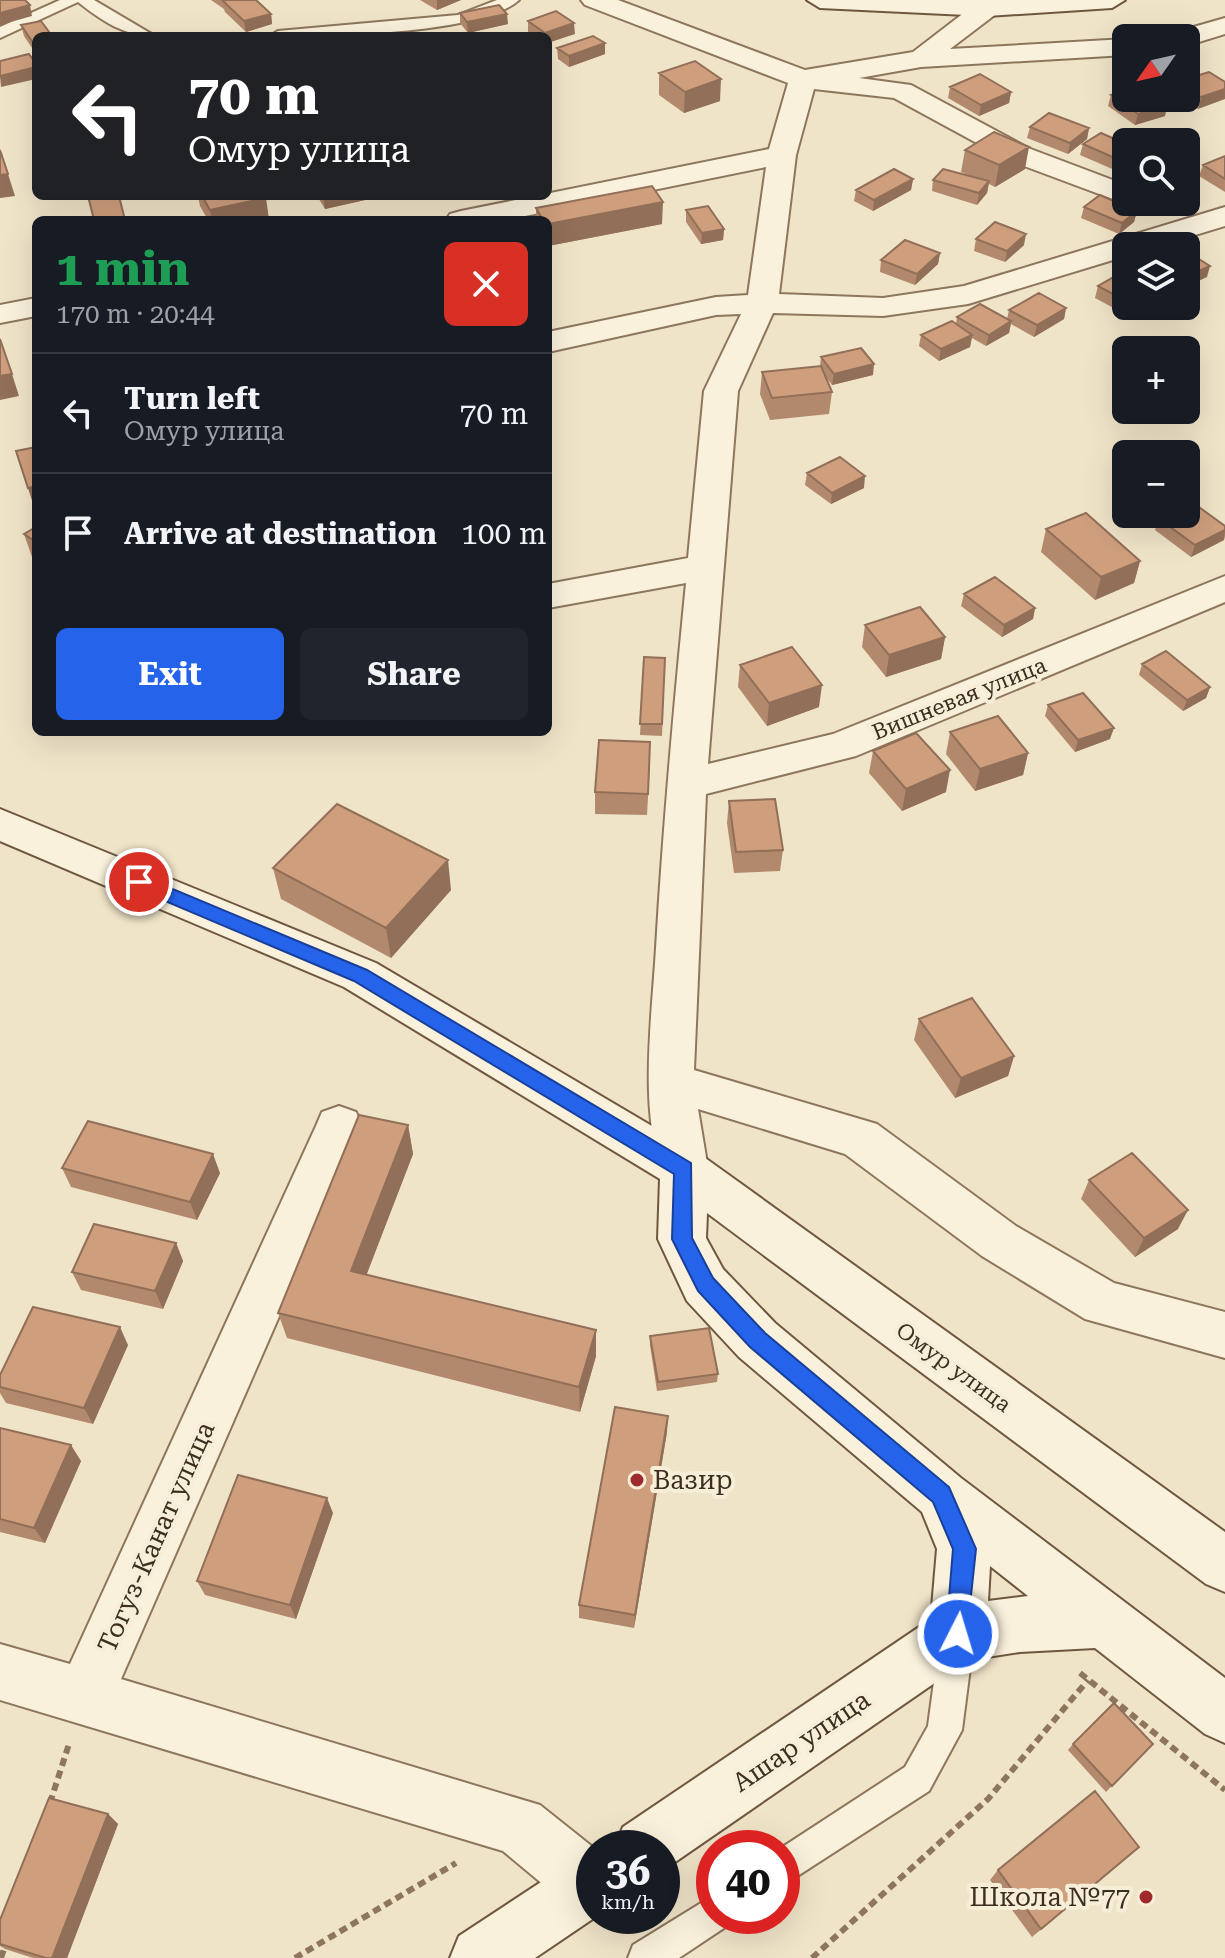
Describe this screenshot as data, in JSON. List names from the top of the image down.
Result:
{
  "streets": {
    "street": [
      "Вишневая улица",
      "Омур улица",
      "Тогуз-Канат улица",
      "Ашар улица"
    ]
  },
  "places": ["Вазир", "Школа №77"],
  "north": "bottom left",
  "page": {
    "map_buttons": ["+", "−"],
    "turn": ["70 m", "Омур улица"],
    "heading": ["1 min", "170 m · 20:44"],
    "list": [
      {
        "name": "Turn left",
        "note": "Омур улица",
        "value": "70 m"
      },
      {
        "name": "Arrive at destination",
        "value": "100 m"
      }
    ],
    "buttons": ["Exit", "Share"],
    "speed": "36 km/h",
    "limit": "40"
  }
}
